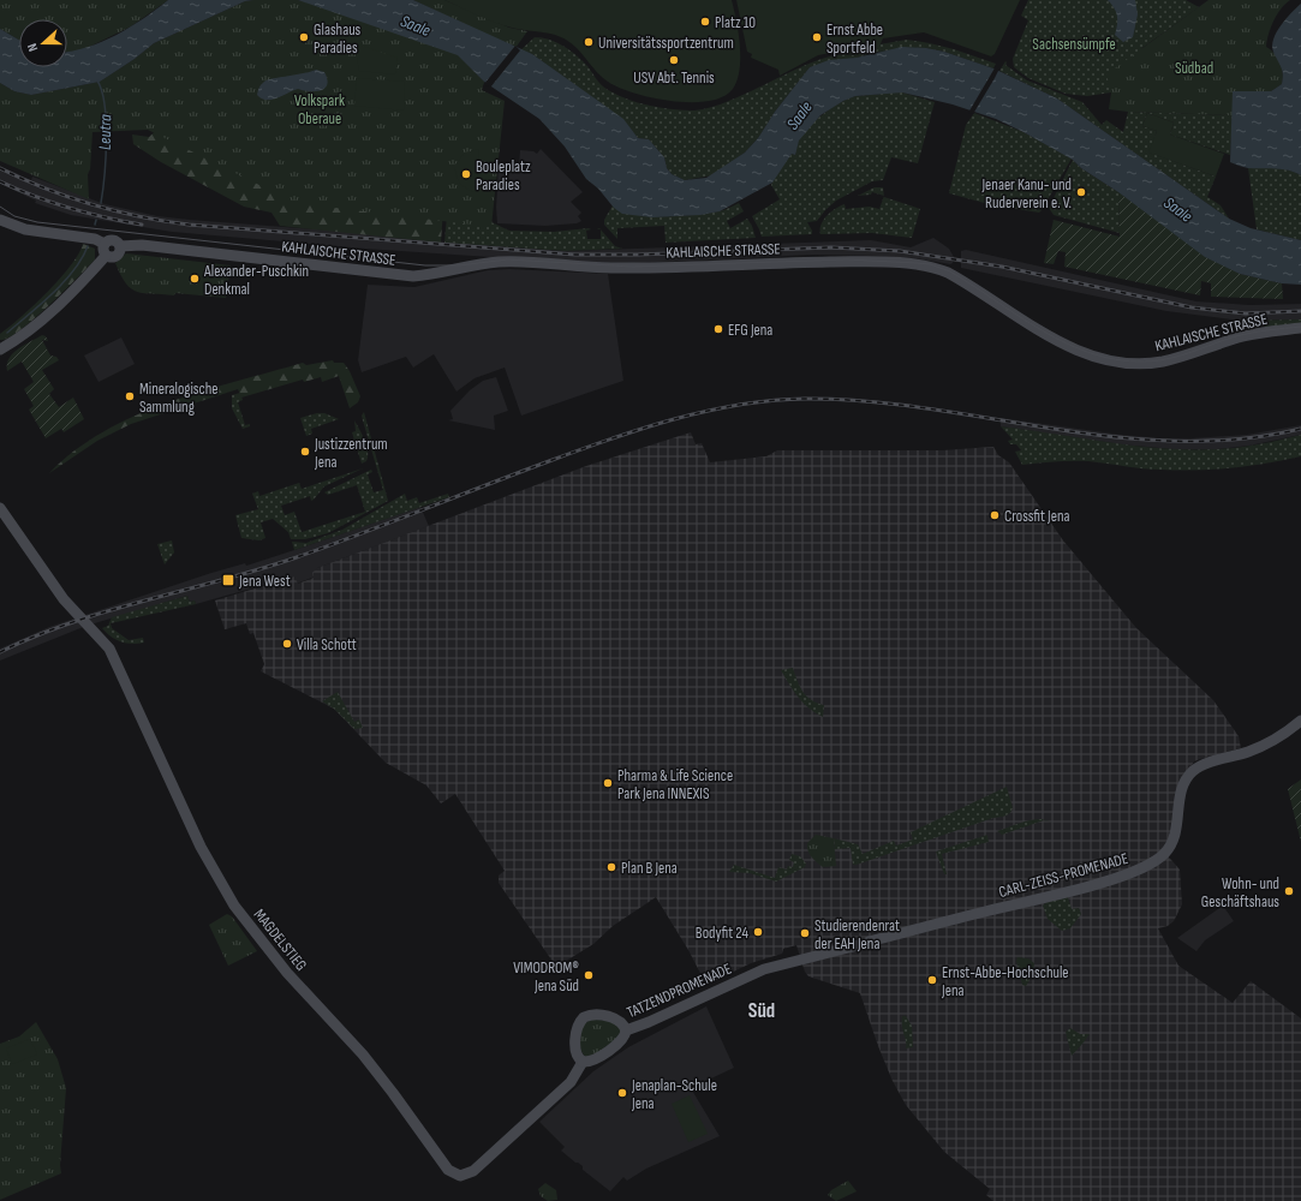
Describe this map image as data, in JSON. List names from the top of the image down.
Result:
{
  "streets": {
    "main road": [
      "KAHLAISCHE STRASSE",
      "CARL-ZEISS-PROMENADE",
      "MAGDELSTIEG",
      "TATZENDPROMENADE"
    ]
  },
  "crossings": [
    ["CARL-ZEISS-PROMENADE", "TATZENDPROMENADE"],
    ["MAGDELSTIEG", "TATZENDPROMENADE"]
  ],
  "districts": ["Süd"],
  "water": ["Saale", "Leutra"],
  "parks": ["Sachsensümpfe", "Südbad", "Volkspark Oberaue"],
  "places": {
    "other": [
      "Platz 10",
      "Glashaus Paradies",
      "Ernst Abbe Sportfeld",
      "Universitätssportzentrum",
      "USV Abt. Tennis",
      "Bouleplatz Paradies",
      "Jenaer Kanu- und Ruderverein e. V.",
      "Alexander-Puschkin Denkmal",
      "EFG Jena",
      "Mineralogische Sammlung",
      "Justizzentrum Jena",
      "Crossfit Jena",
      "Villa Schott",
      "Pharma & Life Science Park Jena INNEXIS",
      "Plan B Jena",
      "Wohn- und Geschäftshaus",
      "Bodyfit 24",
      "Studierendenrat der EAH Jena",
      "VIMODROM® Jena Süd",
      "Ernst-Abbe-Hochschule Jena",
      "Jenaplan-Schule Jena"
    ],
    "transit": ["Jena West"]
  },
  "north": "left"
}
